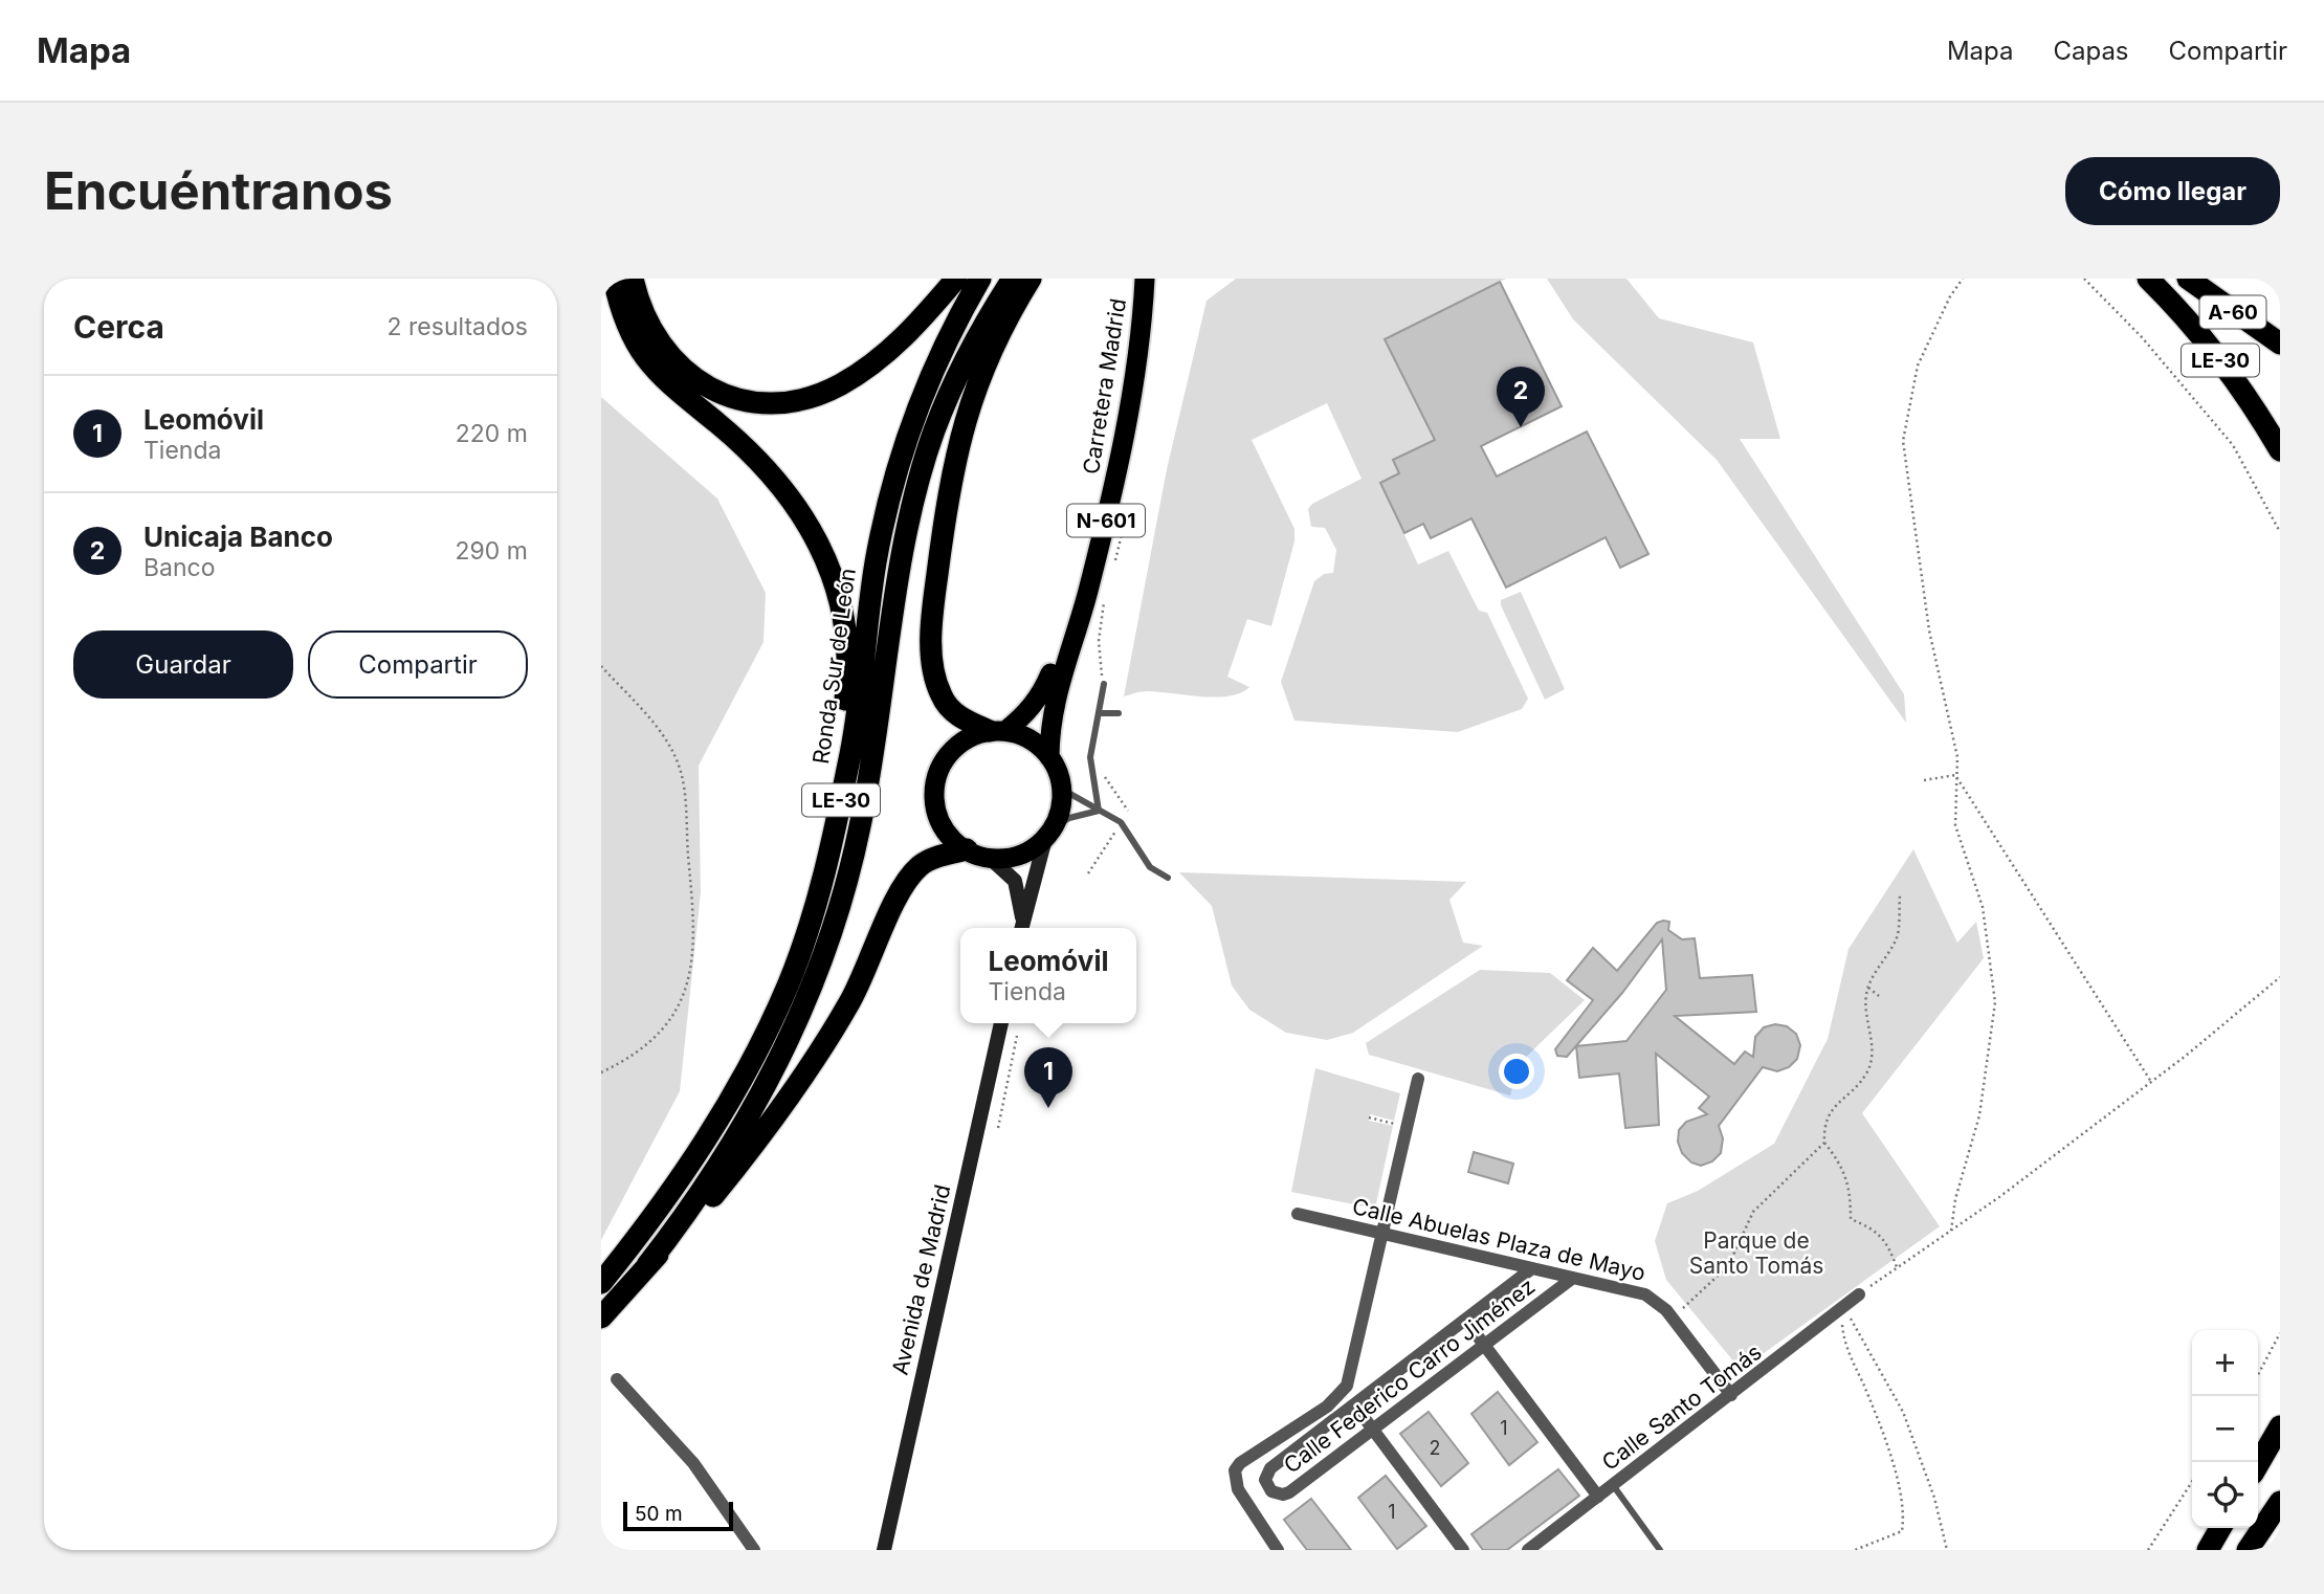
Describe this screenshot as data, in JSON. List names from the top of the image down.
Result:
{
  "streets": {
    "highway": [
      "A-60",
      "LE-30",
      "Carretera Madrid",
      "N-601",
      "Ronda Sur de León"
    ],
    "main road": ["Avenida de Madrid"],
    "street": ["Calle Abuelas Plaza de Mayo", "Calle Federico Carro Jiménez", "Calle Santo Tomás"]
  },
  "crossings": [
    ["Carretera Madrid", "N-601"],
    ["Calle Abuelas Plaza de Mayo", "Calle Federico Carro Jiménez"],
    ["Calle Abuelas Plaza de Mayo", "Calle Santo Tomás"]
  ],
  "parks": ["Parque de Santo Tomás"],
  "house_numbers": ["1", "2", "1"],
  "scale_bar": "50 m",
  "page": {
    "header": "Mapa",
    "nav": ["Mapa", "Capas", "Compartir"],
    "buttons": [
      "Cómo llegar",
      ["Guardar", "Compartir"]
    ],
    "title": "Encuéntranos",
    "heading": ["Cerca", "2 resultados"],
    "pins": ["2", "1"],
    "list": [
      {
        "mark": "1",
        "name": "Leomóvil",
        "note": "Tienda",
        "value": "220 m"
      },
      {
        "mark": "2",
        "name": "Unicaja Banco",
        "note": "Banco",
        "value": "290 m"
      }
    ],
    "popup": ["Leomóvil", "Tienda"],
    "map_buttons": ["+", "−"],
    "scale": "50 m"
  }
}
